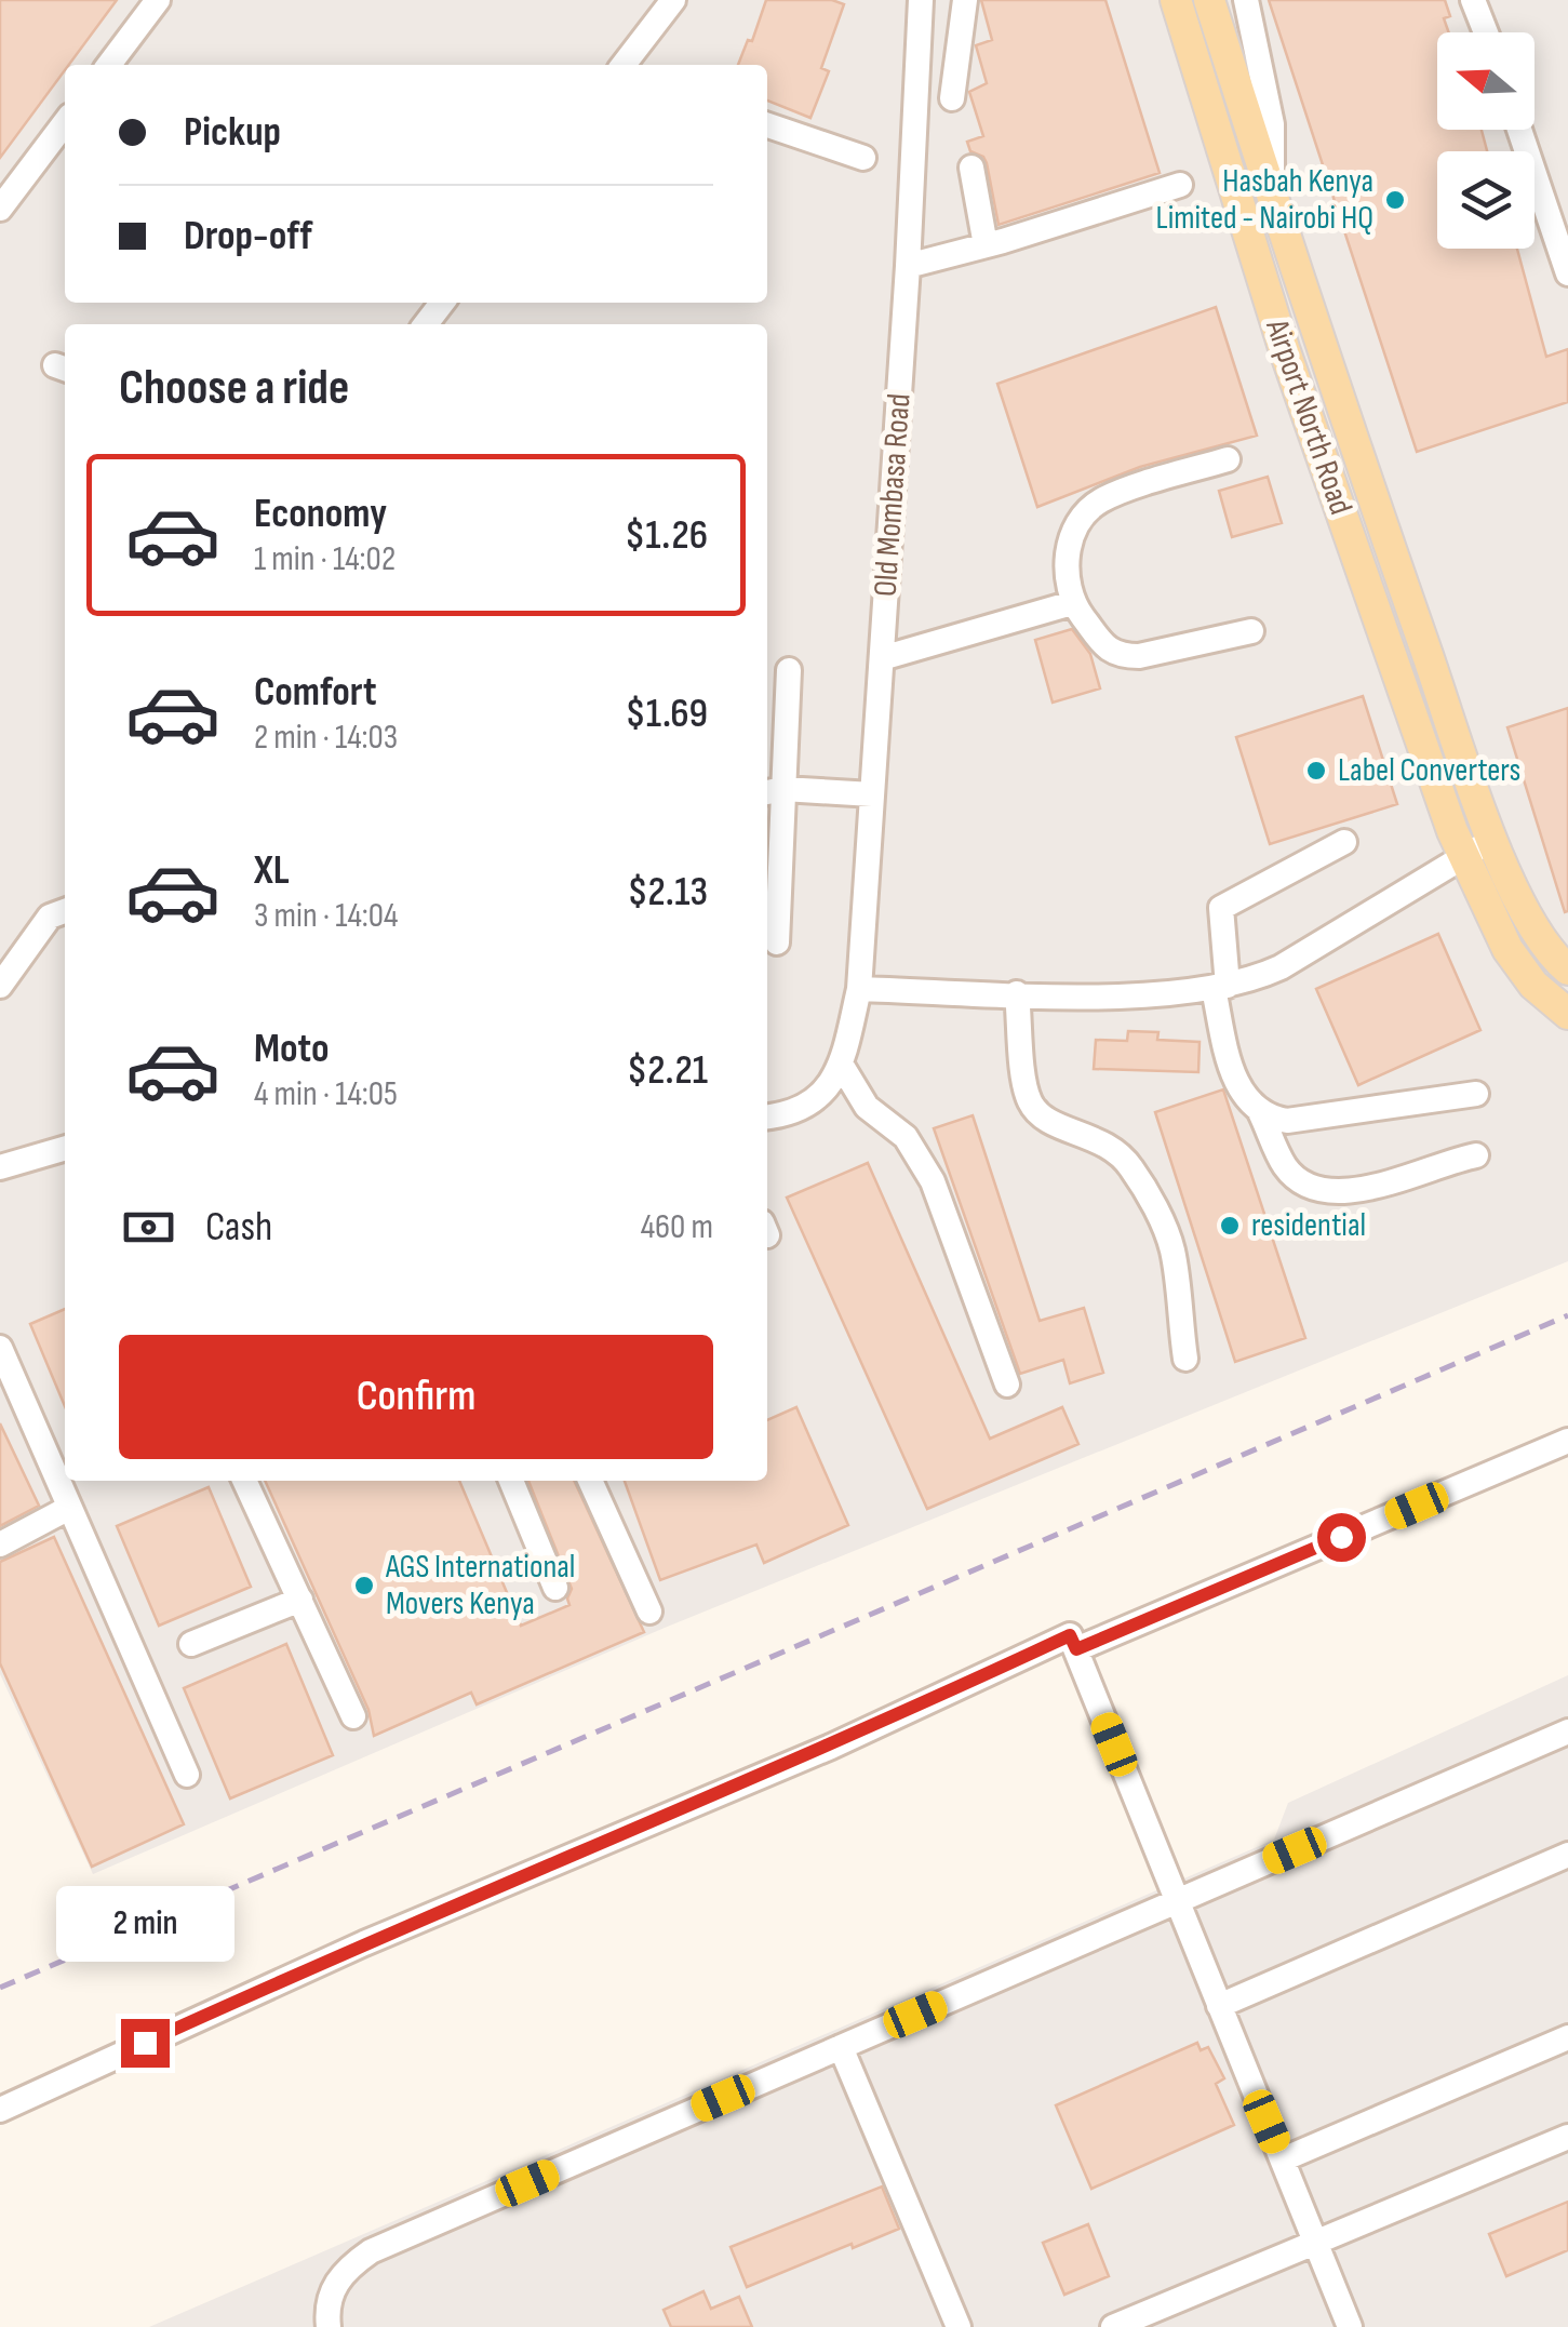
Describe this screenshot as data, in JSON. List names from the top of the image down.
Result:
{
  "streets": {
    "main road": ["Airport North Road"],
    "lane": ["Old Mombasa Road"]
  },
  "places": [
    "Hasbah Kenya Limited - Nairobi HQ",
    "Label Converters",
    "residential",
    "AGS International Movers Kenya"
  ],
  "north": "left",
  "page": {
    "banner": ["Pickup", "Drop-off"],
    "heading": "Choose a ride",
    "list": [
      {
        "name": "Economy",
        "note": "1 min · 14:02",
        "value": "$1.26"
      },
      {
        "name": "Comfort",
        "note": "2 min · 14:03",
        "value": "$1.69"
      },
      {
        "name": "XL",
        "note": "3 min · 14:04",
        "value": "$2.13"
      },
      {
        "name": "Moto",
        "note": "4 min · 14:05",
        "value": "$2.21"
      }
    ],
    "pay": ["Cash", "460 m"],
    "buttons": "Confirm",
    "bubble": "2 min"
  }
}
